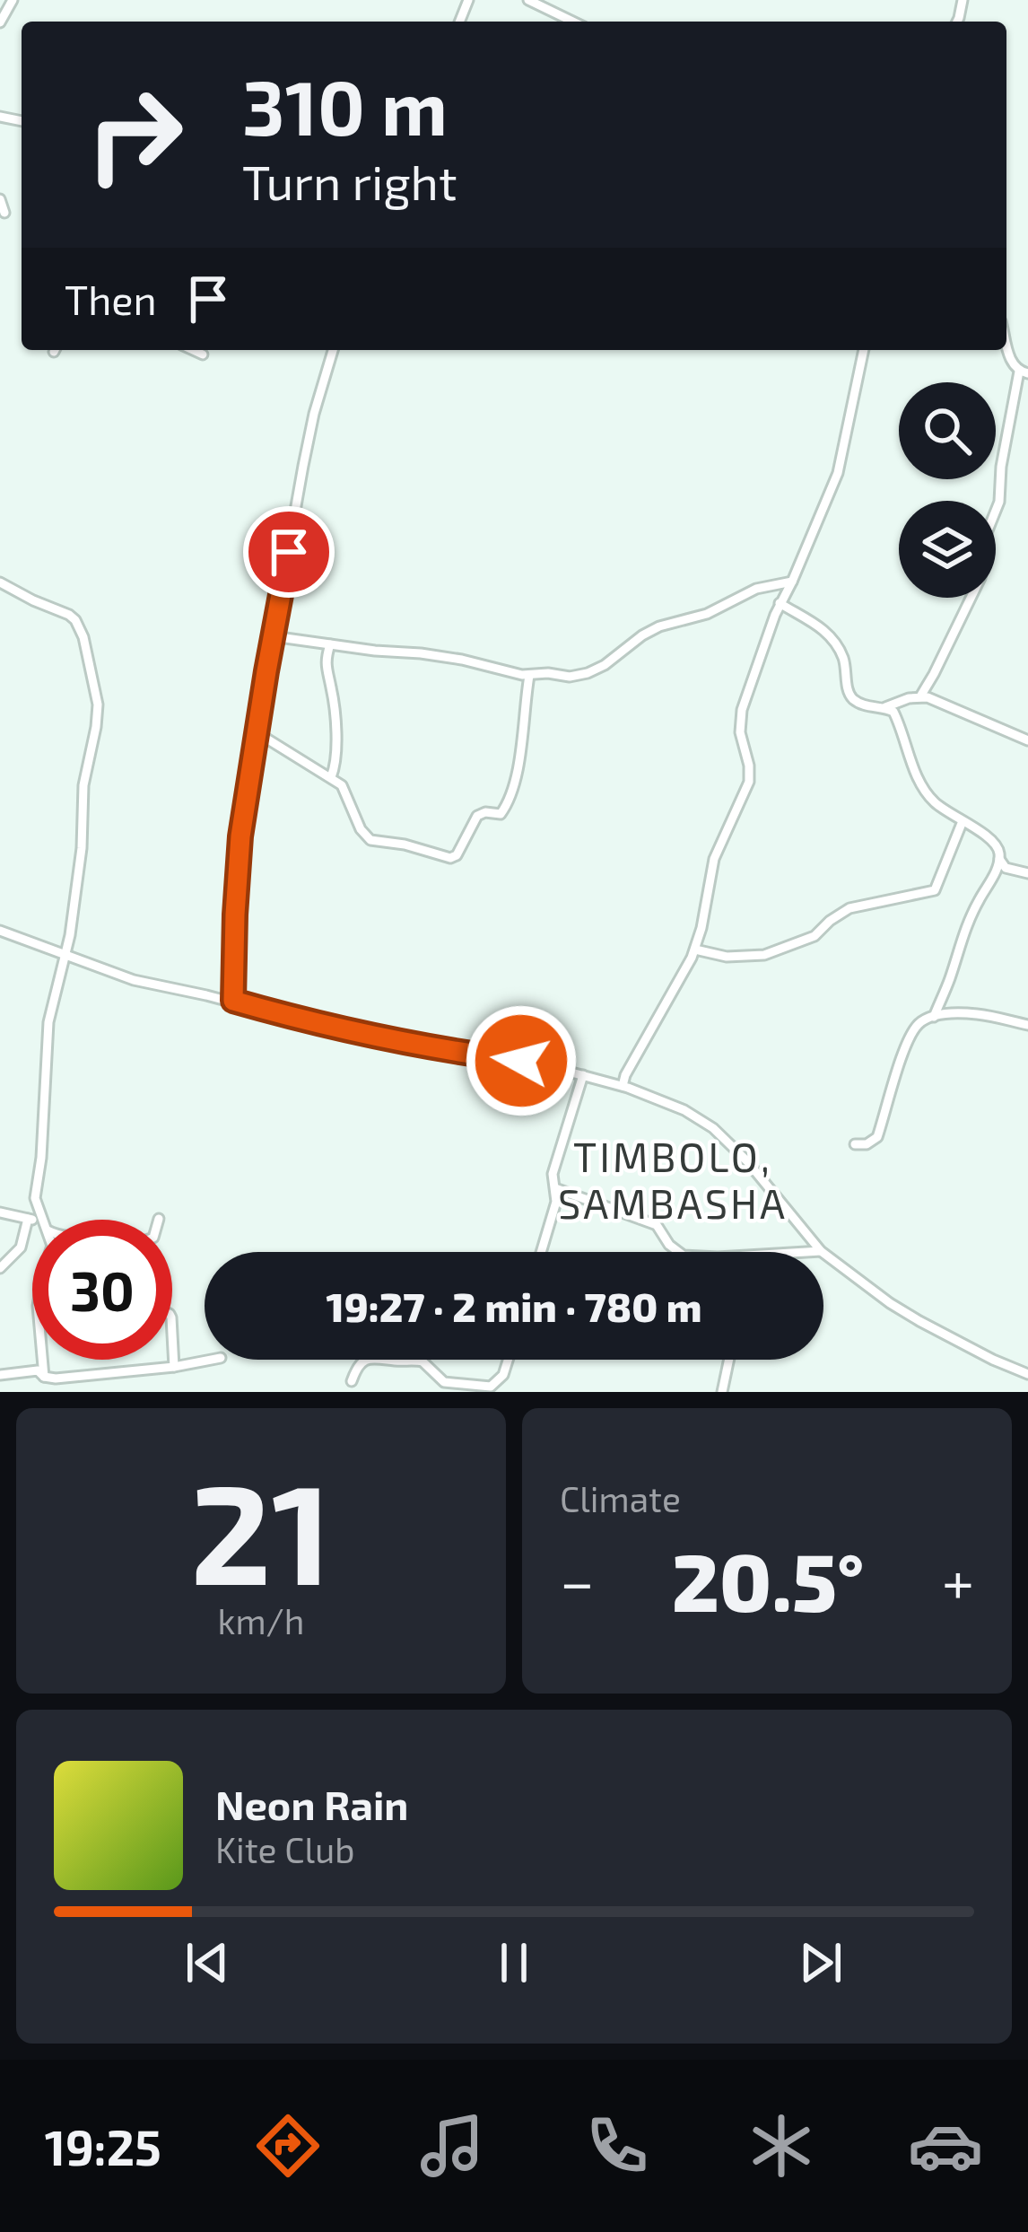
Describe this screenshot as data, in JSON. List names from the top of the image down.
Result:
{
  "districts": ["TIMBOLO, SAMBASHA"],
  "page": {
    "turn": ["310 m", "Turn right"],
    "then": "Then",
    "limit": "30",
    "trip": "19:27 · 2 min · 780 m",
    "tile": [
      ["21", "km/h"],
      "Climate"
    ],
    "heat": ["−", "20.5°", "+"],
    "song": ["Neon Rain", "Kite Club"],
    "tabs": "19:25"
  }
}
